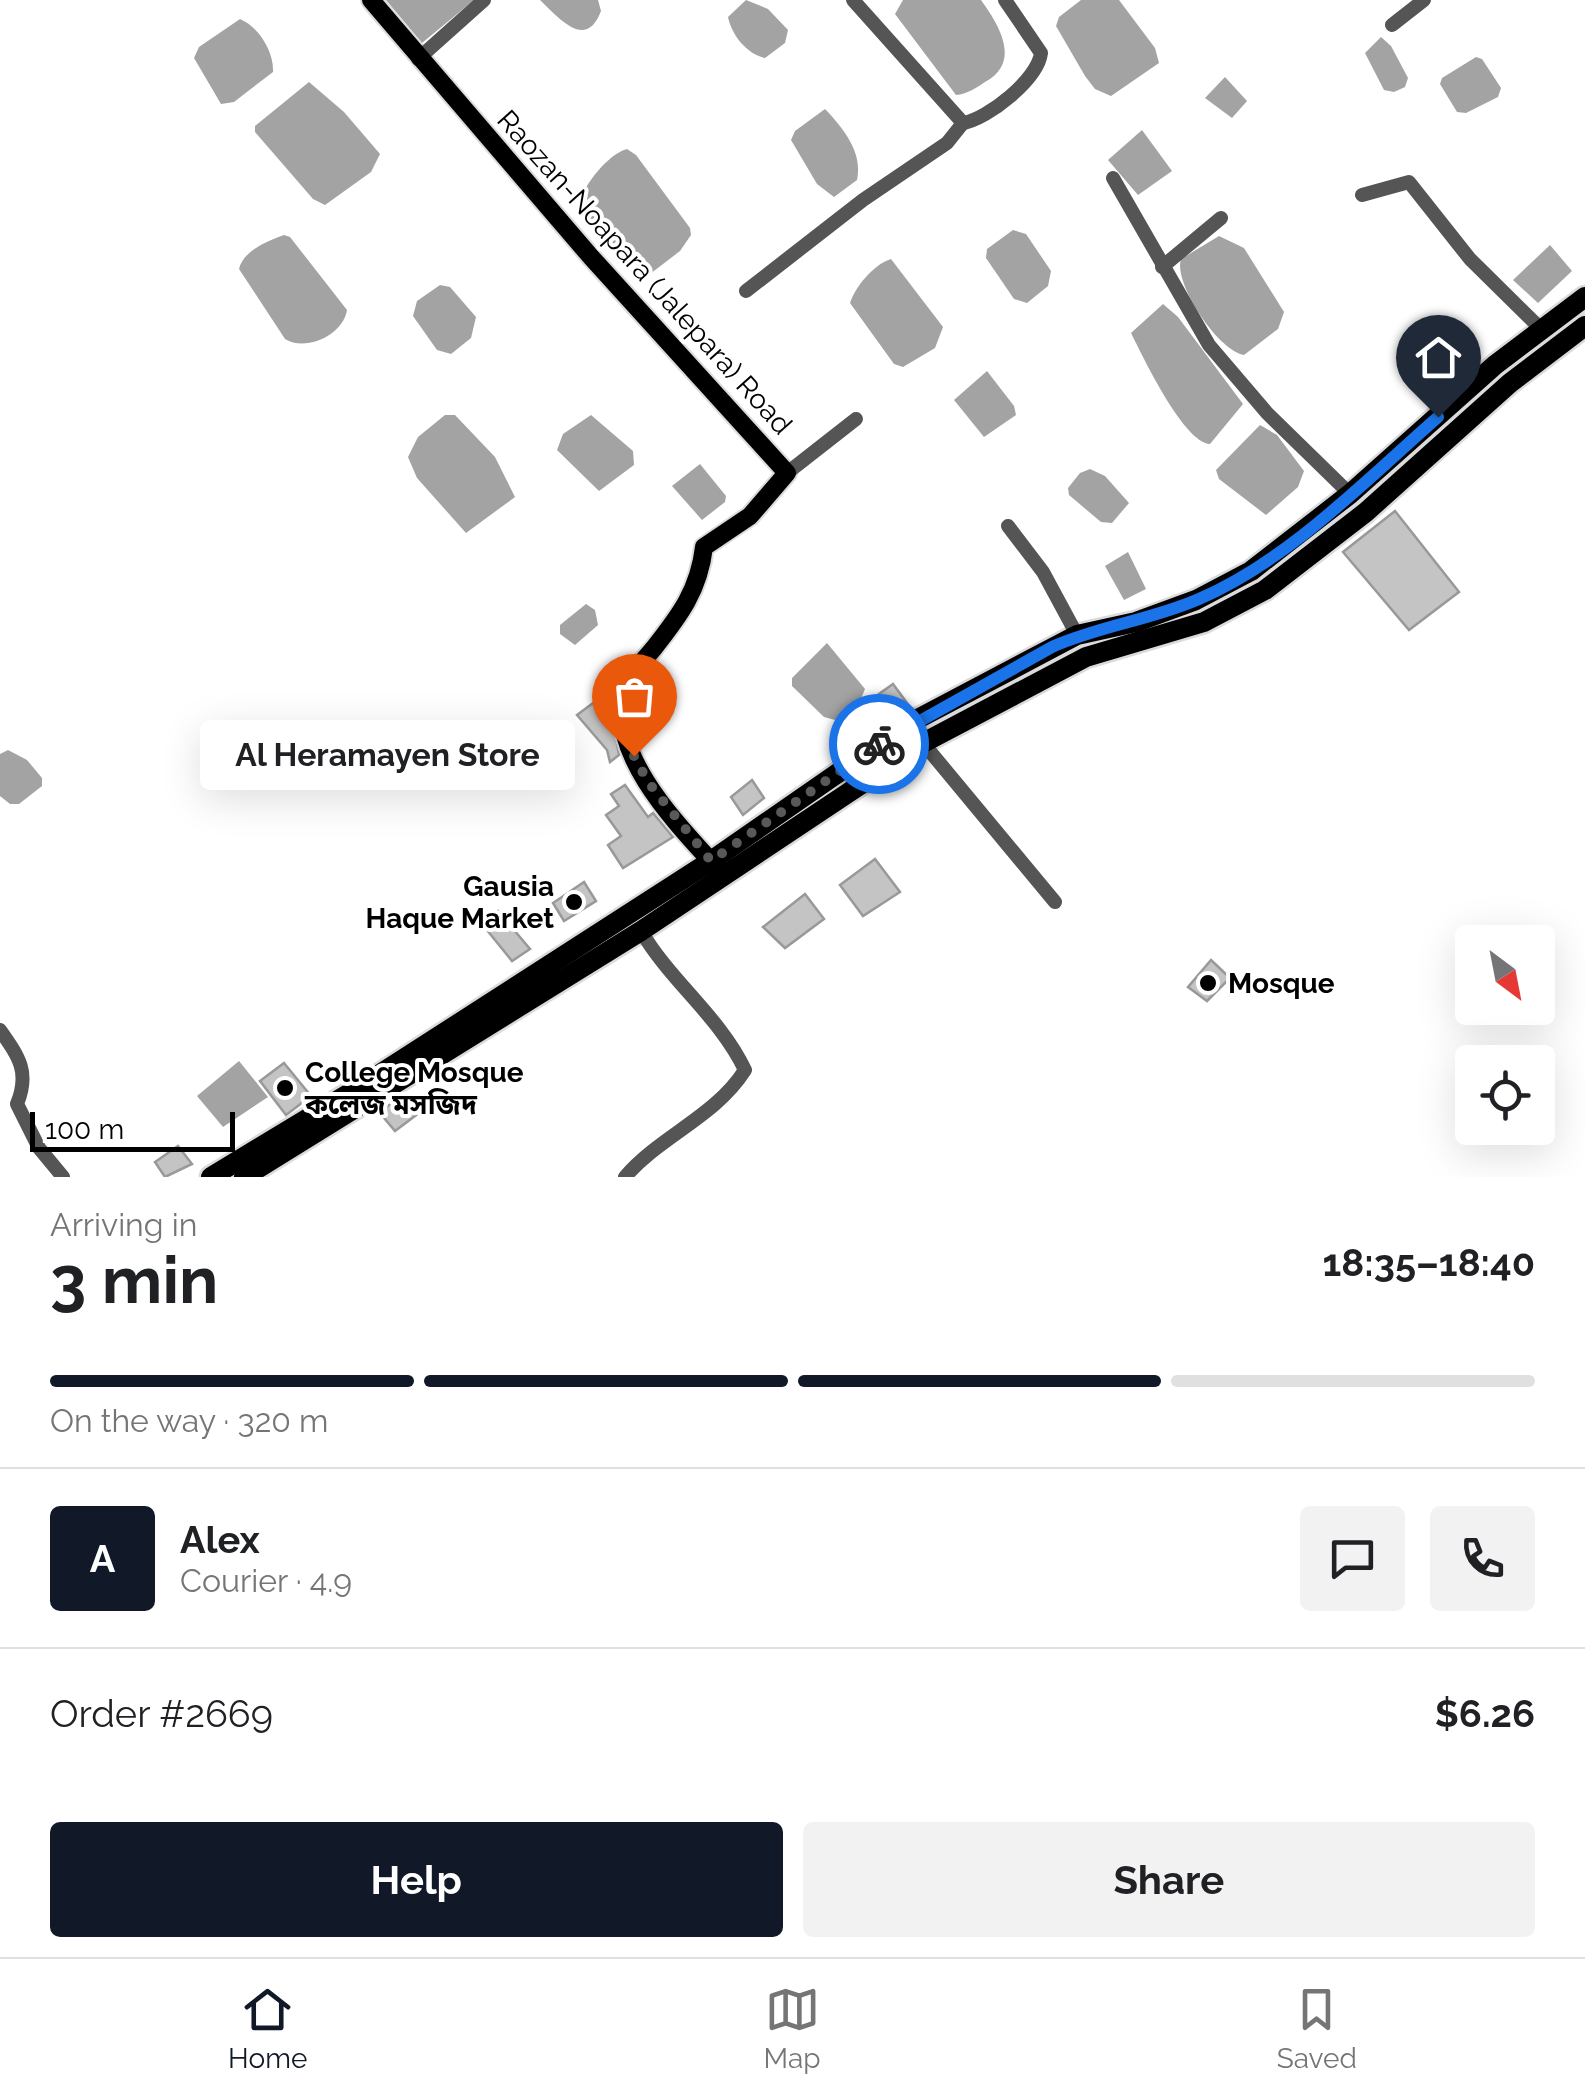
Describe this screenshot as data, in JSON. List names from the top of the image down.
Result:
{
  "streets": {
    "main road": ["Raozan-Noapara (Jalepara) Road"]
  },
  "places": [
    "Al Heramayen Store",
    "Gausia Haque Market",
    "Mosque",
    "College Mosque কলেজ মসজিদ"
  ],
  "scale_bar": "100 m",
  "north": "bottom right",
  "page": {
    "bubble": "Al Heramayen Store",
    "scale": "100 m",
    "heading": ["3 min", "Arriving in", "18:35–18:40"],
    "panel": [
      "Alex",
      "Courier · 4.9",
      "Order #2669",
      "$6.26"
    ],
    "bar": "On the way · 320 m",
    "round": "A",
    "buttons": ["Help", "Share"],
    "tabs": ["Home", "Map", "Saved"]
  }
}
